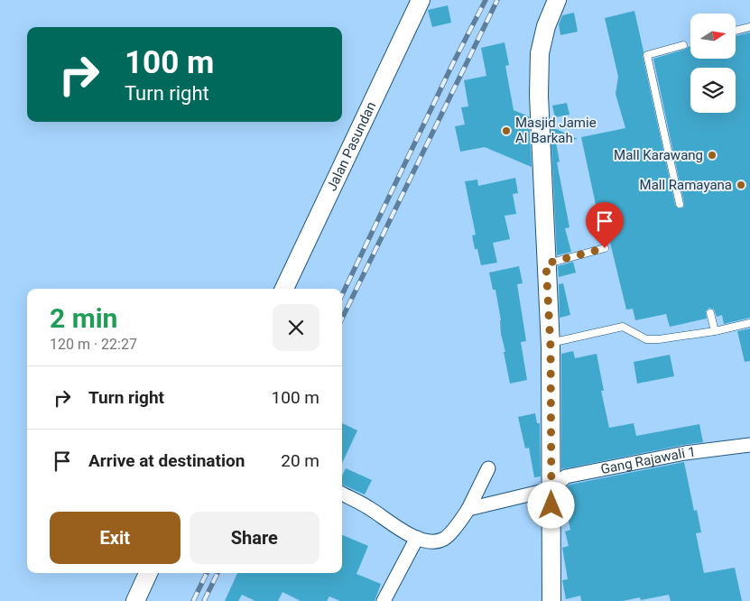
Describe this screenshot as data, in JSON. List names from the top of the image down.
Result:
{
  "streets": {
    "street": ["Jalan Pasundan", "Gang Rajawali 1"]
  },
  "places": ["Masjid Jamie Al Barkah", "Mall Karawang", "Mall Ramayana"],
  "north": "right",
  "page": {
    "turn": ["100 m", "Turn right"],
    "heading": ["2 min", "120 m · 22:27"],
    "list": [
      {
        "name": "Turn right",
        "value": "100 m"
      },
      {
        "name": "Arrive at destination",
        "value": "20 m"
      }
    ],
    "buttons": ["Exit", "Share"]
  }
}
